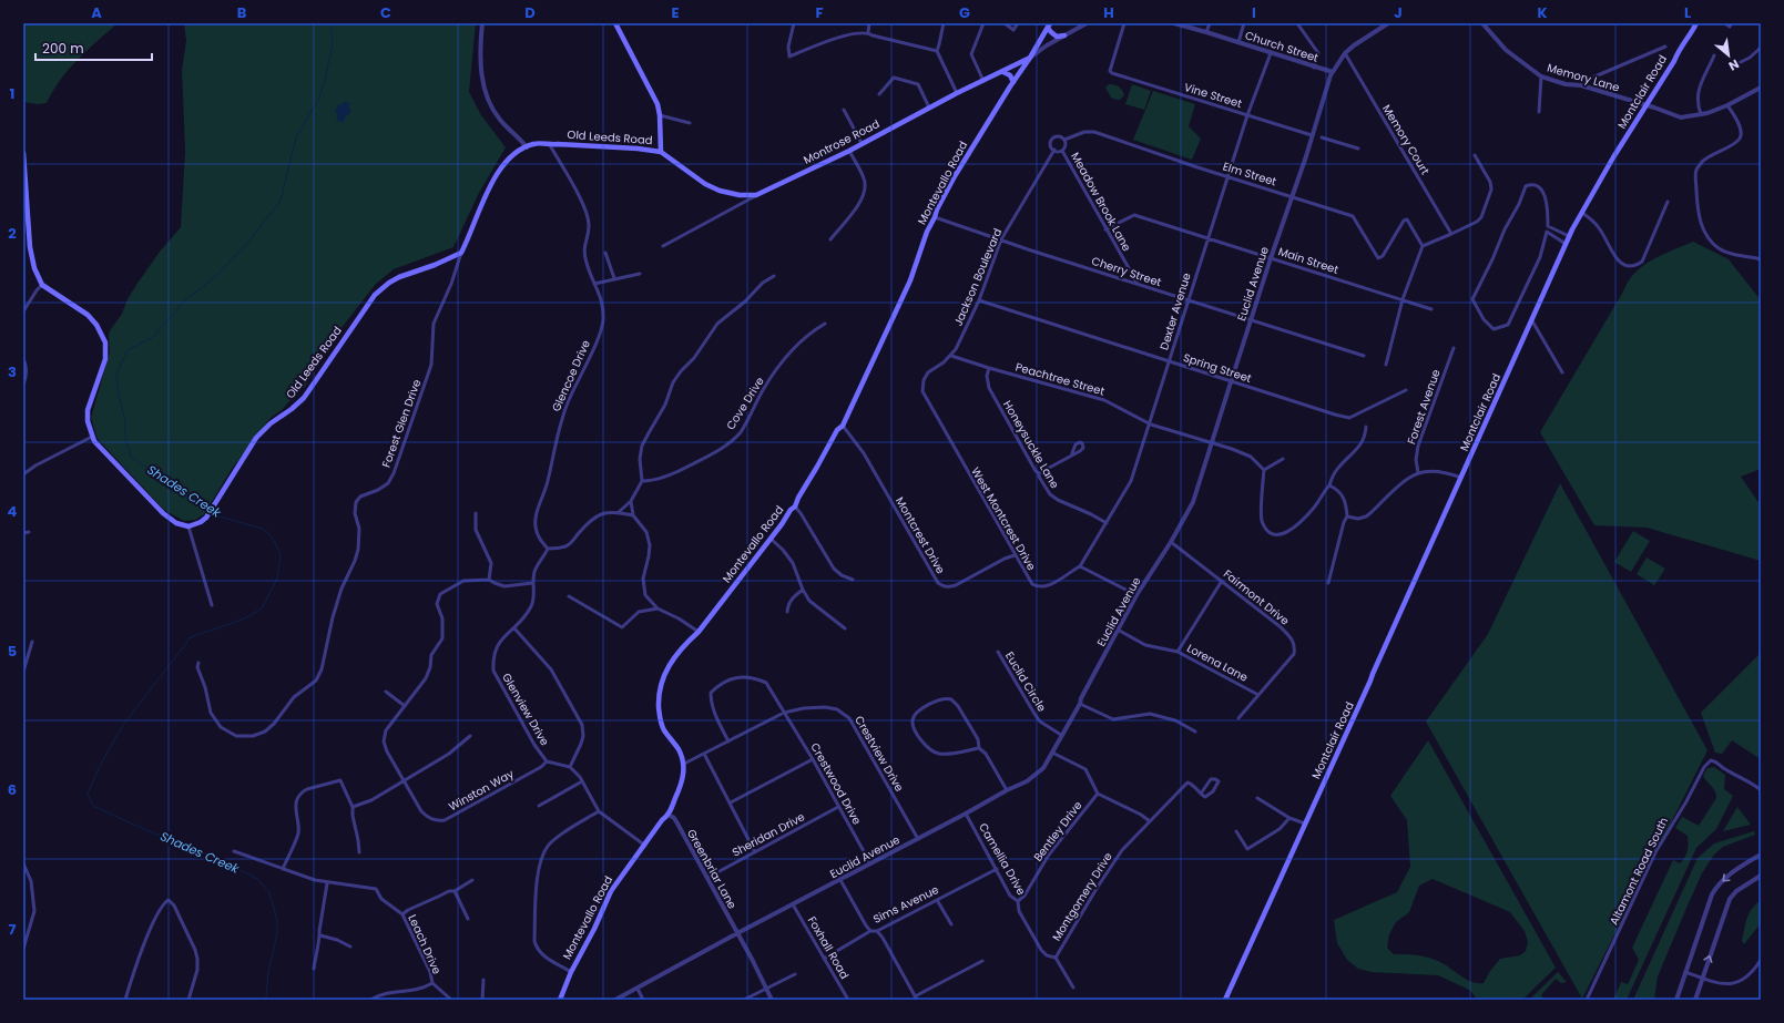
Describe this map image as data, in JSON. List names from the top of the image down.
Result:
{
  "streets": {
    "main road": [
      "Montclair Road",
      "Old Leeds Road",
      "Montrose Road",
      "Montevallo Road"
    ],
    "street": [
      "Church Street",
      "Memory Lane",
      "Vine Street",
      "Memory Court",
      "Elm Street",
      "Meadow Brook Lane",
      "Main Street",
      "Cherry Street",
      "Jackson Boulevard",
      "Euclid Avenue",
      "Dexter Avenue",
      "Spring Street",
      "Glencoe Drive",
      "Peachtree Street",
      "Cove Drive",
      "Forest Avenue",
      "Forest Glen Drive",
      "Honeysuckle Lane",
      "West Montcrest Drive",
      "Montcrest Drive",
      "Fairmont Drive",
      "Lorena Lane",
      "Euclid Circle",
      "Glenview Drive",
      "Crestview Drive",
      "Crestwood Drive",
      "Winston Way",
      "Bentley Drive",
      "Sheridan Drive",
      "Camellia Drive",
      "Greenbriar Lane",
      "Altamont Road South",
      "Montgomery Drive",
      "Sims Avenue",
      "Leach Drive",
      "Foxhall Road"
    ]
  },
  "crossings": [
    ["Church Street", "Euclid Avenue"],
    ["Church Street", "Dexter Avenue"],
    ["Memory Lane", "Montclair Road"],
    ["Vine Street", "Euclid Avenue"],
    ["Vine Street", "Dexter Avenue"],
    ["Old Leeds Road", "Montrose Road"],
    ["Old Leeds Road", "Glencoe Drive"],
    ["Old Leeds Road", "Forest Glen Drive"],
    ["Memory Court", "Euclid Avenue"],
    ["Montrose Road", "Montevallo Road"],
    ["Elm Street", "Jackson Boulevard"],
    ["Elm Street", "Euclid Avenue"],
    ["Elm Street", "Dexter Avenue"],
    ["Montevallo Road", "Cherry Street"],
    ["Montevallo Road", "Montcrest Drive"],
    ["Montevallo Road", "Crestview Drive"],
    ["Montevallo Road", "Greenbriar Lane"],
    ["Meadow Brook Lane", "Main Street"],
    ["Meadow Brook Lane", "Cherry Street"],
    ["Meadow Brook Lane", "Jackson Boulevard"],
    ["Main Street", "Euclid Avenue"],
    ["Main Street", "Dexter Avenue"],
    ["Cherry Street", "Jackson Boulevard"],
    ["Cherry Street", "Euclid Avenue"],
    ["Cherry Street", "Dexter Avenue"],
    ["Jackson Boulevard", "Spring Street"],
    ["Jackson Boulevard", "Peachtree Street"],
    ["Jackson Boulevard", "West Montcrest Drive"],
    ["Euclid Avenue", "Spring Street"],
    ["Euclid Avenue", "Peachtree Street"],
    ["Euclid Avenue", "Fairmont Drive"],
    ["Euclid Avenue", "Lorena Lane"],
    ["Euclid Avenue", "Euclid Circle"],
    ["Euclid Avenue", "Crestview Drive"],
    ["Euclid Avenue", "Crestwood Drive"],
    ["Euclid Avenue", "Camellia Drive"],
    ["Euclid Avenue", "Greenbriar Lane"],
    ["Euclid Avenue", "Foxhall Road"],
    ["Dexter Avenue", "Spring Street"],
    ["Dexter Avenue", "Peachtree Street"],
    ["Dexter Avenue", "Honeysuckle Lane"],
    ["Dexter Avenue", "West Montcrest Drive"],
    ["Glencoe Drive", "Glenview Drive"],
    ["Peachtree Street", "Honeysuckle Lane"],
    ["West Montcrest Drive", "Montcrest Drive"],
    ["Fairmont Drive", "Lorena Lane"],
    ["Glenview Drive", "Winston Way"],
    ["Crestview Drive", "Crestwood Drive"],
    ["Crestwood Drive", "Sheridan Drive"],
    ["Bentley Drive", "Camellia Drive"],
    ["Sheridan Drive", "Greenbriar Lane"],
    ["Camellia Drive", "Montgomery Drive"],
    ["Camellia Drive", "Sims Avenue"],
    ["Sims Avenue", "Foxhall Road"]
  ],
  "water": ["Shades Creek"],
  "scale_bar": "200 m",
  "north": "bottom right",
  "grid": {
    "columns": [
      "A",
      "B",
      "C",
      "D",
      "E",
      "F",
      "G",
      "H",
      "I",
      "J",
      "K",
      "L"
    ],
    "rows": [
      "1",
      "2",
      "3",
      "4",
      "5",
      "6",
      "7"
    ]
  }
}
